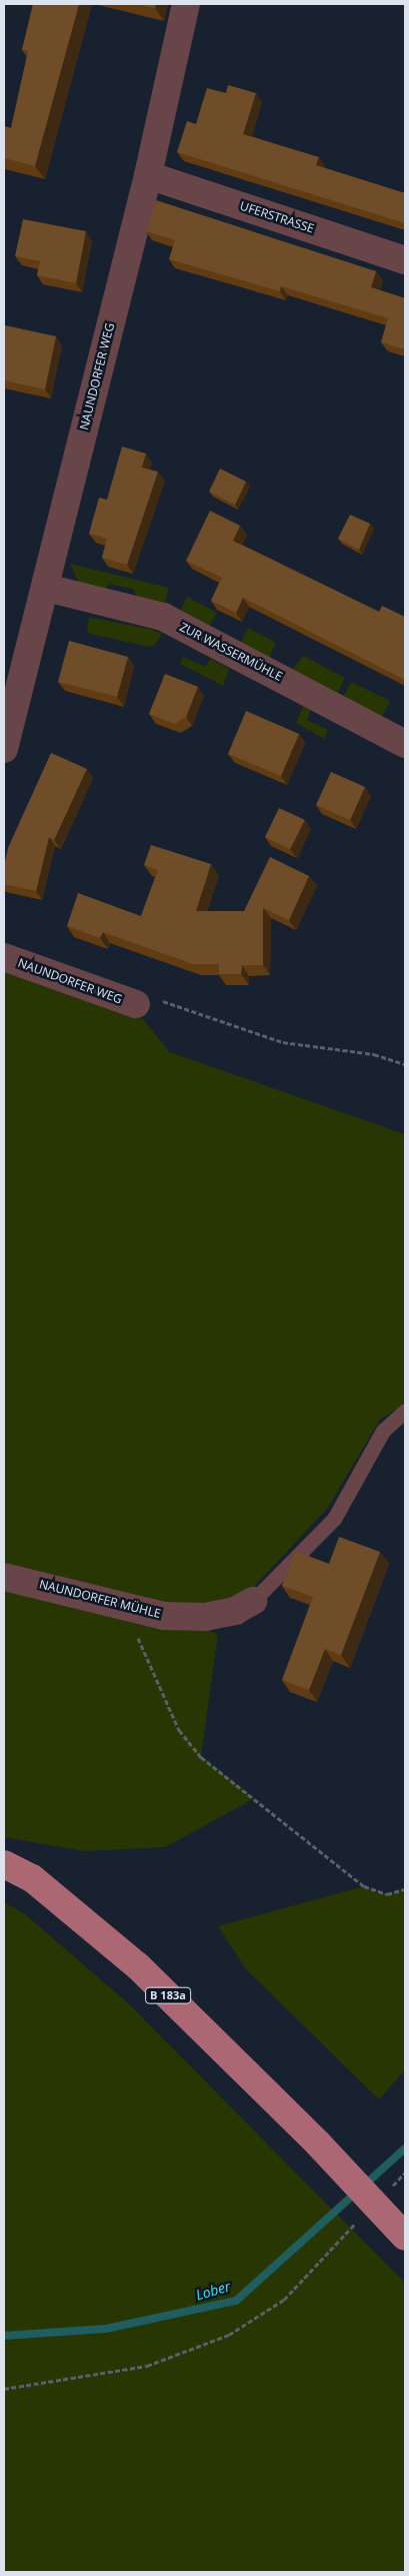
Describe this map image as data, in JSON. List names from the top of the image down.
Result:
{
  "streets": {
    "main road": ["B 183a"],
    "street": [
      "UFERSTRASSE",
      "NAUNDORFER WEG",
      "ZUR WASSERMÜHLE",
      "NAUNDORFER MÜHLE"
    ]
  },
  "crossings": [
    ["UFERSTRASSE", "NAUNDORFER WEG"],
    ["NAUNDORFER WEG", "ZUR WASSERMÜHLE"]
  ],
  "water": ["Lober"]
}
